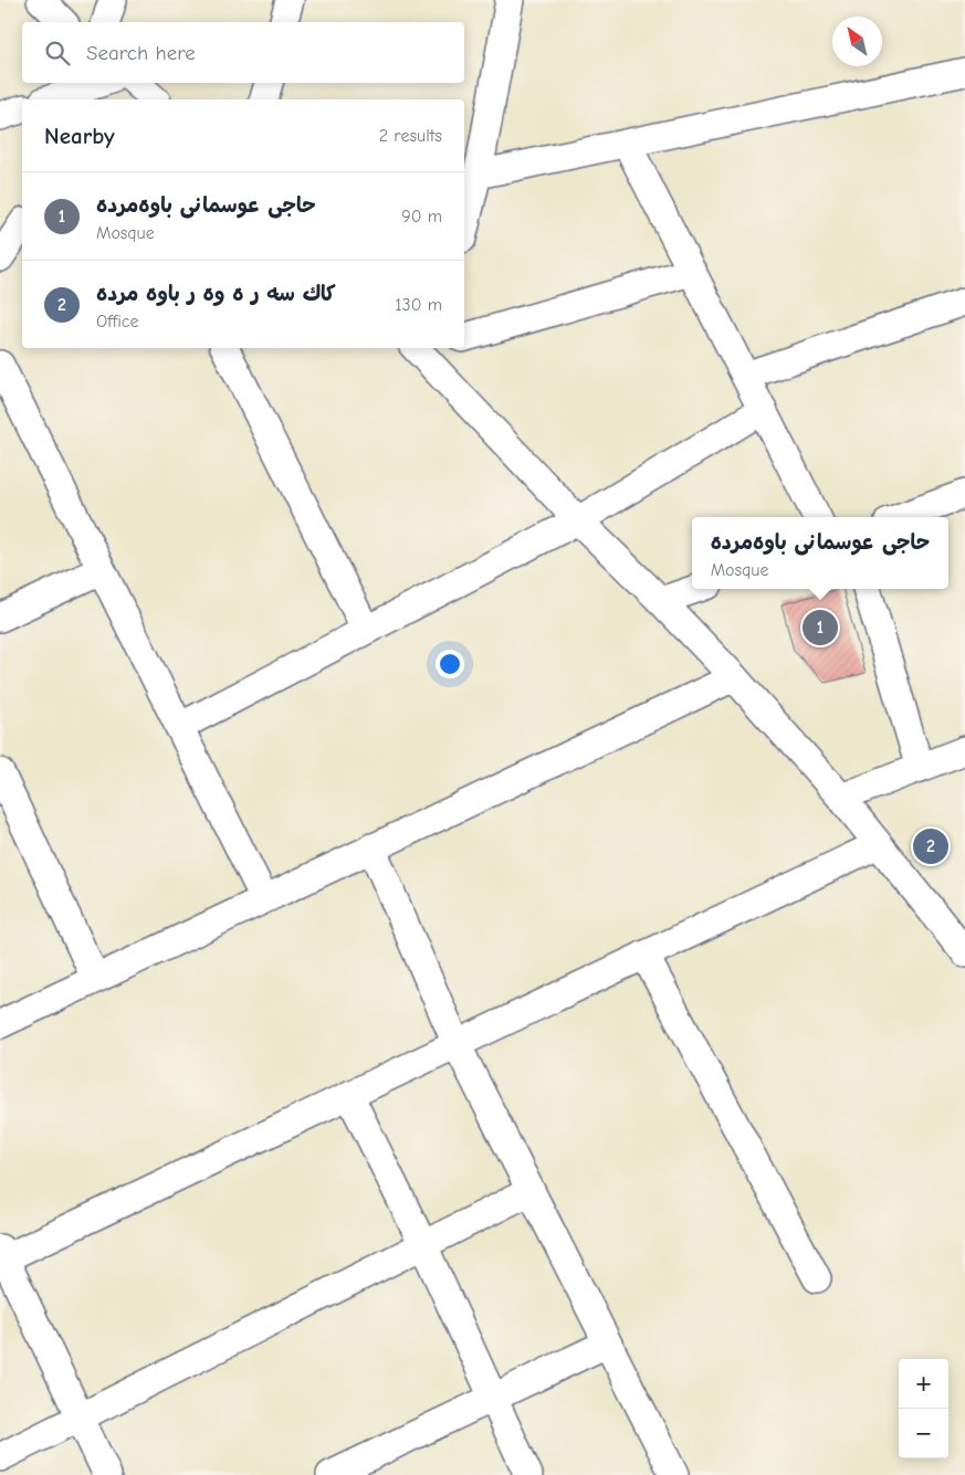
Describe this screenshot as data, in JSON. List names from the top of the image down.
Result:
{
  "north": "top left",
  "page": {
    "search": "Search here",
    "heading": ["Nearby", "2 results"],
    "list": [
      {
        "mark": "1",
        "name": "حاجی عوسمانی باوەمردە",
        "note": "Mosque",
        "value": "90 m"
      },
      {
        "mark": "2",
        "name": "كاك سه ر ه وه ر باوه مرده",
        "note": "Office",
        "value": "130 m"
      }
    ],
    "popup": ["حاجی عوسمانی باوەمردە", "Mosque"],
    "pins": ["1", "2"],
    "map_buttons": ["+", "−"]
  }
}
